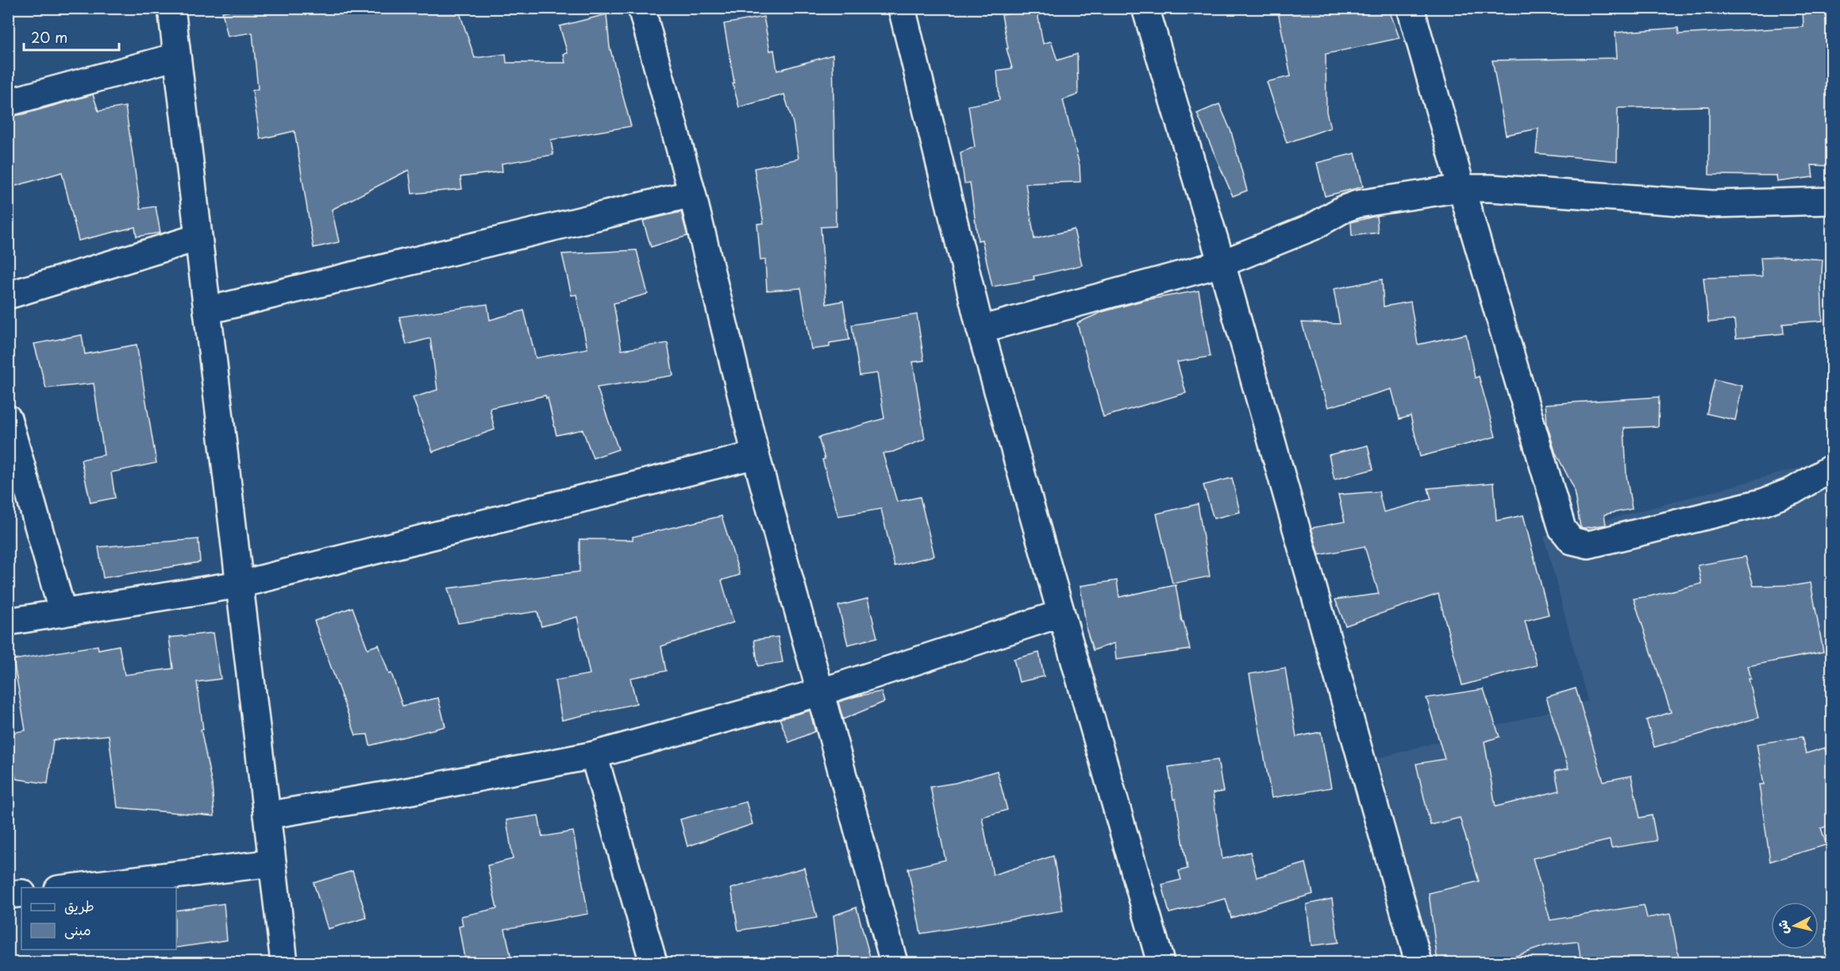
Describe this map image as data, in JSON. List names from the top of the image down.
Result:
{
  "legend": ["طريق", "مبنى"],
  "scale_bar": "20 m",
  "north": "left"
}
